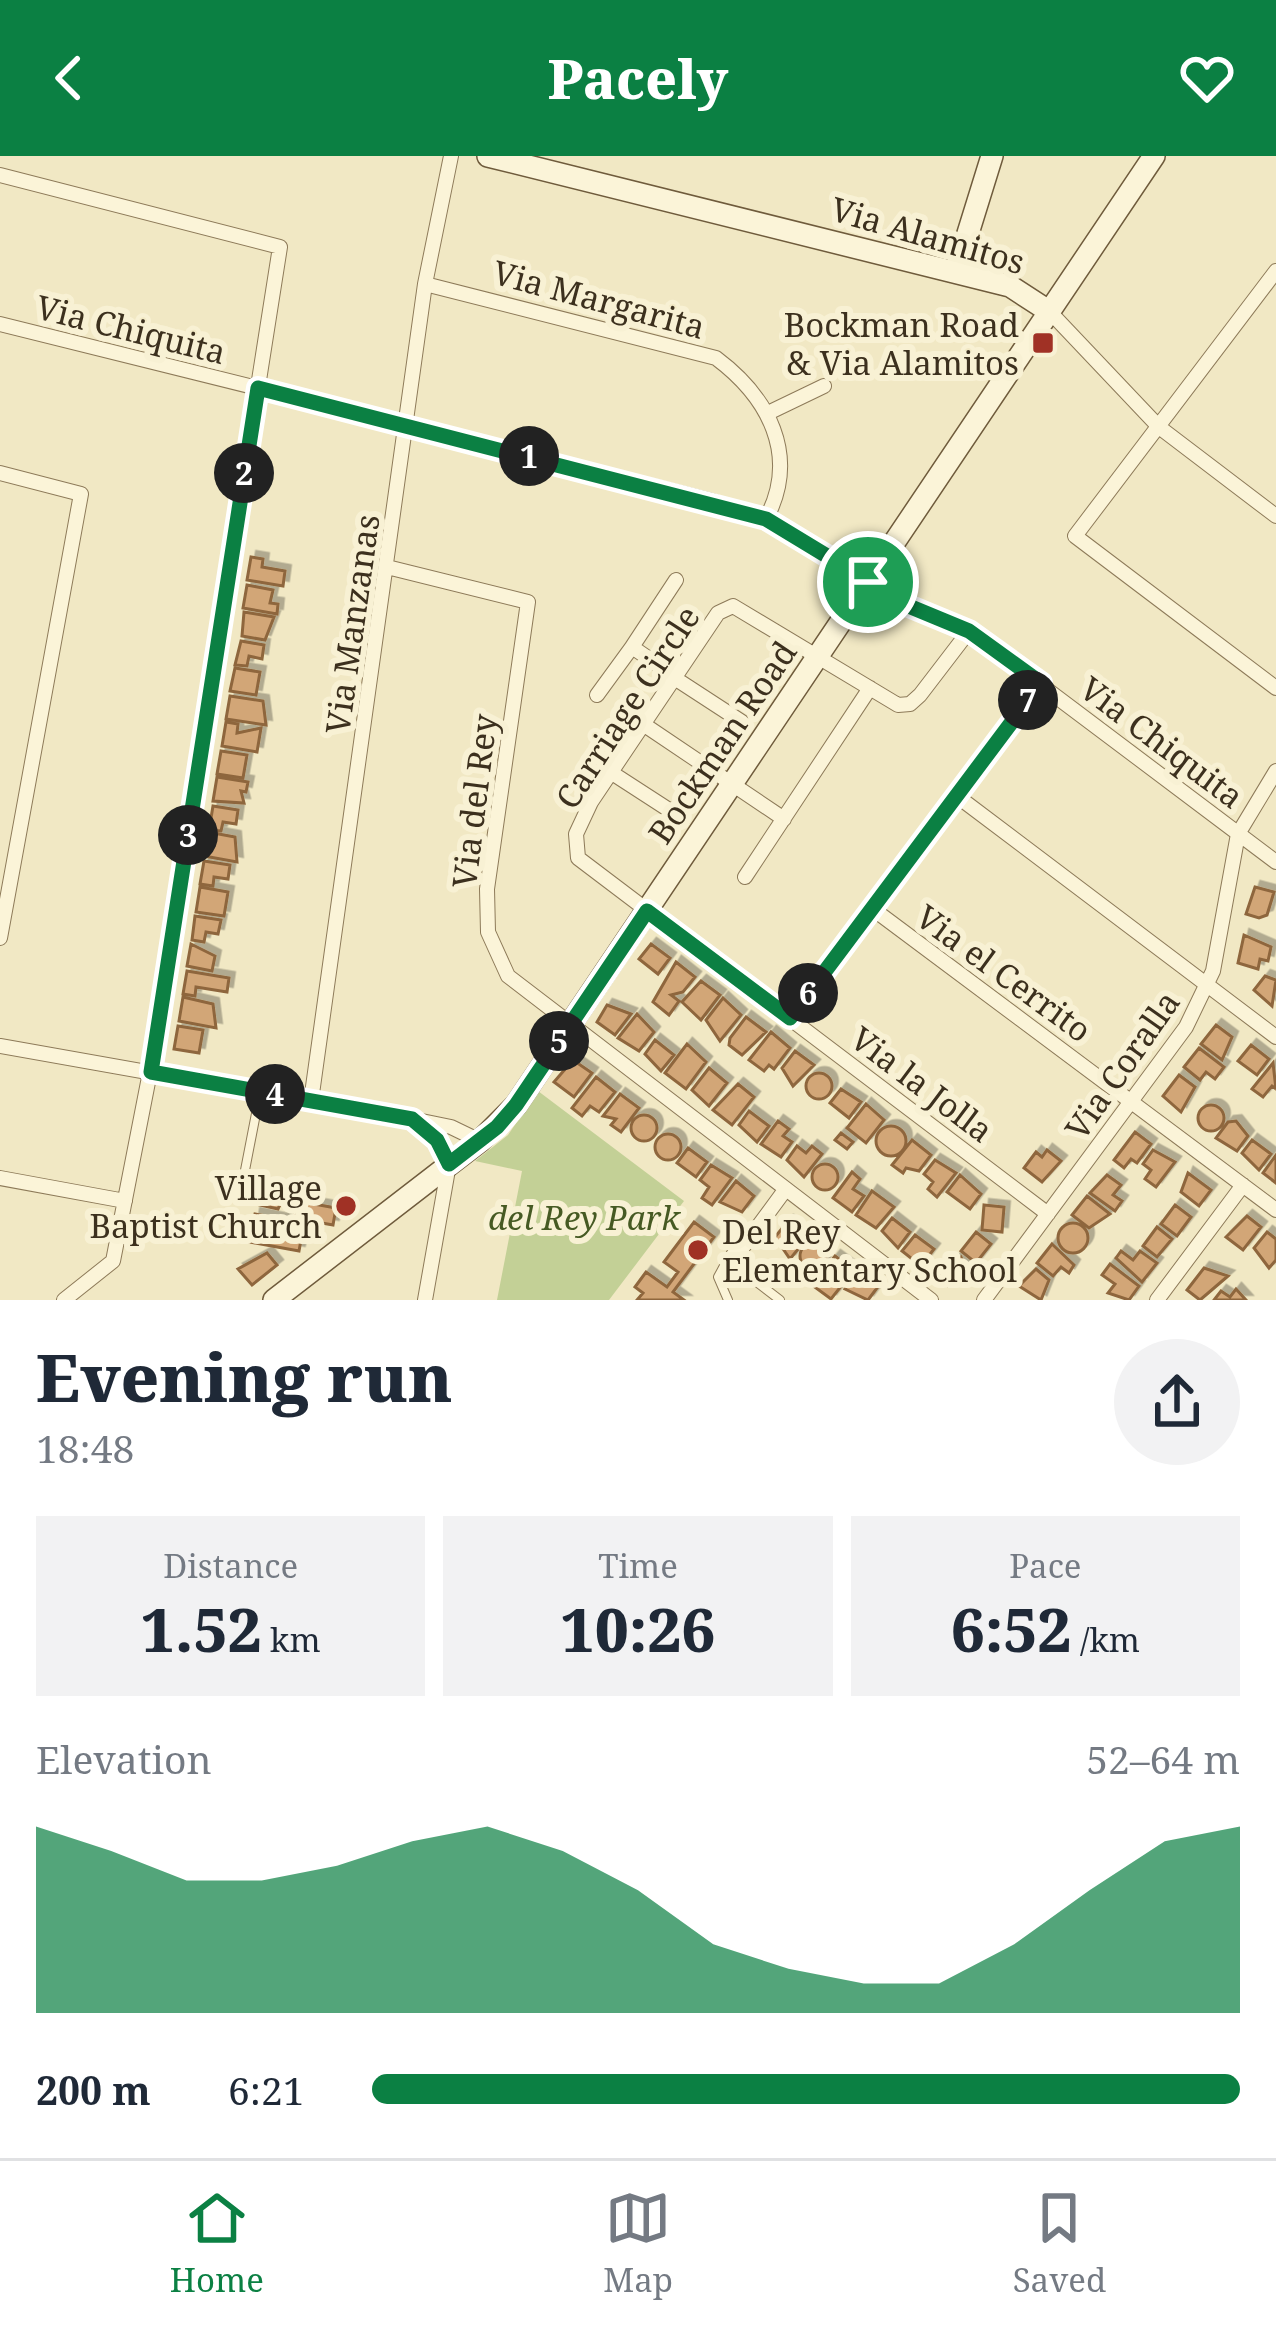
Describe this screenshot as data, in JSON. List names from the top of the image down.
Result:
{
  "streets": {
    "street": [
      "Via Alamitos",
      "Via Margarita",
      "Via Chiquita",
      "Via Manzanas",
      "Carriage Circle",
      "Bockman Road",
      "Via del Rey",
      "Via el Cerrito",
      "Via Coralla",
      "Via la Jolla"
    ]
  },
  "crossings": [
    ["Via Alamitos", "Bockman Road"],
    ["Via Margarita", "Via Manzanas"],
    ["Via Chiquita", "Via Manzanas"],
    ["Via Chiquita", "Bockman Road"],
    ["Via Chiquita", "Via Coralla"],
    ["Via Manzanas", "Via del Rey"],
    ["Carriage Circle", "Bockman Road"],
    ["Carriage Circle", "Via la Jolla"],
    ["Bockman Road", "Via del Rey"],
    ["Bockman Road", "Via la Jolla"],
    ["Via el Cerrito", "Via Coralla"],
    ["Via Coralla", "Via la Jolla"]
  ],
  "parks": ["del Rey Park"],
  "places": {
    "transit": ["Bockman Road & Via Alamitos"],
    "other": ["Village Baptist Church", "Del Rey Elementary School"]
  },
  "page": {
    "header": "Pacely",
    "pins": [
      "1",
      "2",
      "7",
      "3",
      "6",
      "5",
      "4"
    ],
    "heading": ["Evening run", "18:48"],
    "stats": [
      ["Distance", "1.52 km"],
      ["Time", "10:26"],
      ["Pace", "6:52 /km"]
    ],
    "chart": ["Elevation", "52–64 m"],
    "list": [
      {
        "name": "200 m",
        "note": "6:21"
      }
    ],
    "tabs": ["Home", "Map", "Saved"]
  }
}
